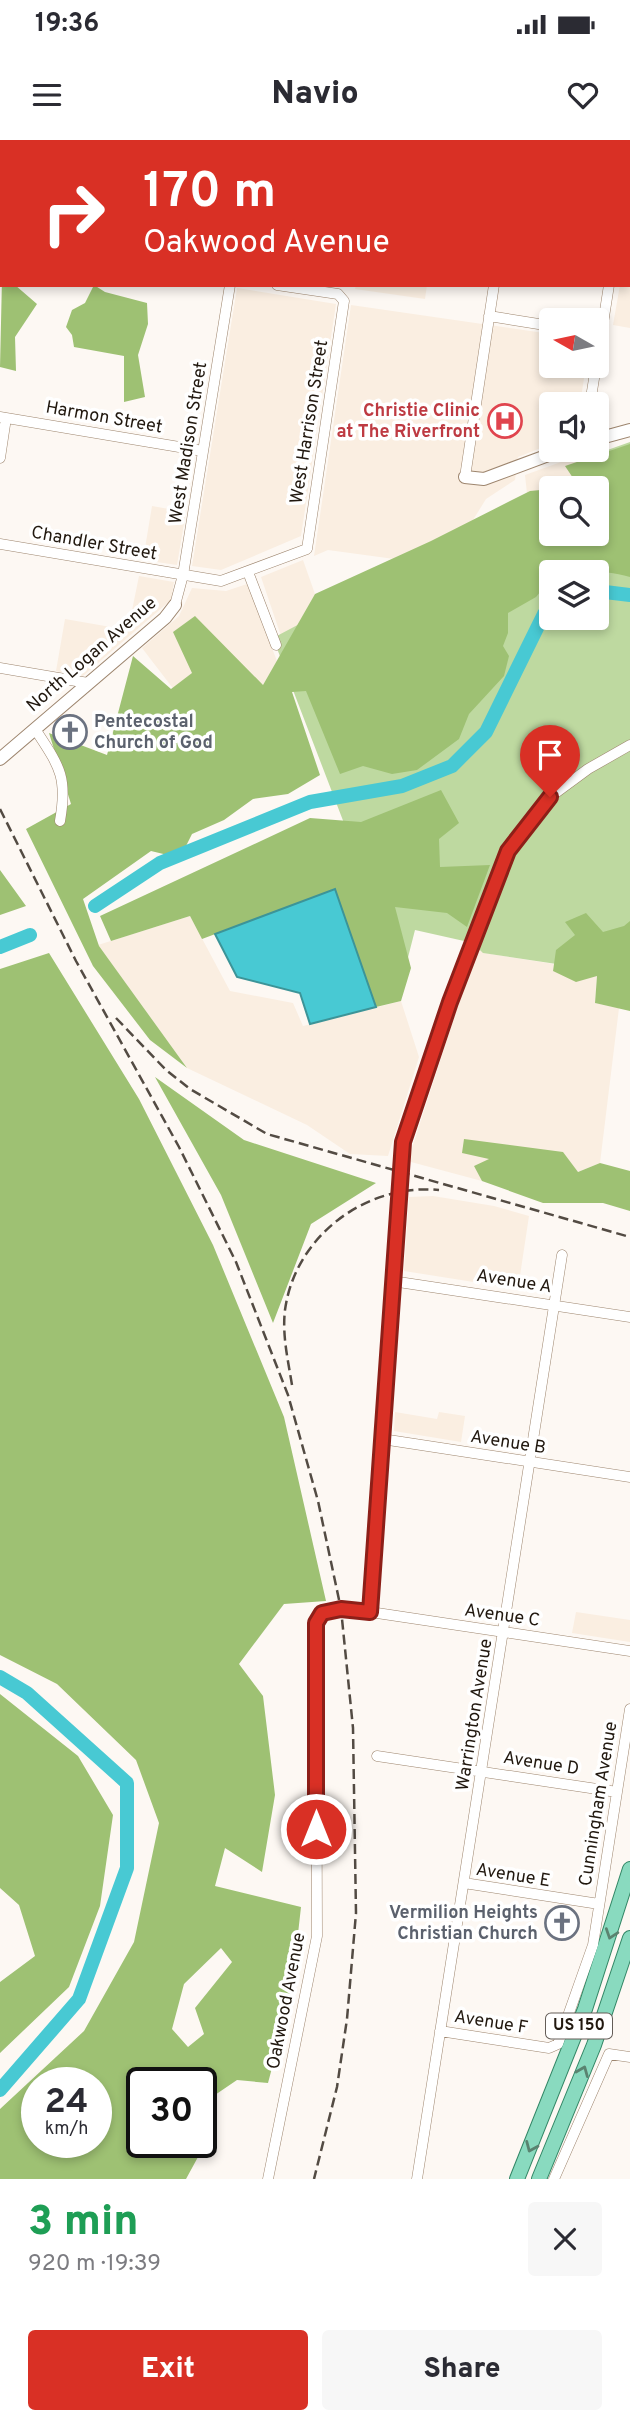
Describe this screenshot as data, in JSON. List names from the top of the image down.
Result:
{
  "streets": {
    "main road": ["US 150"],
    "street": [
      "Harmon Street",
      "West Harrison Street",
      "West Madison Street",
      "Chandler Street",
      "North Logan Avenue",
      "Avenue A",
      "Avenue B",
      "Avenue C",
      "Warrington Avenue",
      "Avenue D",
      "Cunningham Avenue",
      "Avenue E",
      "Oakwood Avenue",
      "Avenue F"
    ]
  },
  "crossings": [
    ["Harmon Street", "West Madison Street"],
    ["West Madison Street", "Chandler Street"],
    ["West Madison Street", "North Logan Avenue"],
    ["Avenue A", "Warrington Avenue"],
    ["Avenue B", "Warrington Avenue"],
    ["Avenue C", "Warrington Avenue"],
    ["Avenue C", "Oakwood Avenue"],
    ["Warrington Avenue", "Avenue D"],
    ["Warrington Avenue", "Avenue E"],
    ["Warrington Avenue", "Avenue F"],
    ["Avenue D", "Cunningham Avenue"],
    ["Cunningham Avenue", "Avenue E"],
    ["Cunningham Avenue", "Avenue F"],
    ["Avenue E", "Avenue F"]
  ],
  "places": {
    "hospital": ["Christie Clinic at The Riverfront"],
    "church": ["Pentecostal Church of God", "Vermilion Heights Christian Church"]
  },
  "north": "left",
  "page": {
    "status": "19:36",
    "header": "Navio",
    "turn": ["170 m", "Oakwood Avenue"],
    "speed": "24 km/h",
    "limit": "30",
    "heading": ["3 min", "920 m · 19:39"],
    "buttons": ["Exit", "Share"]
  }
}
